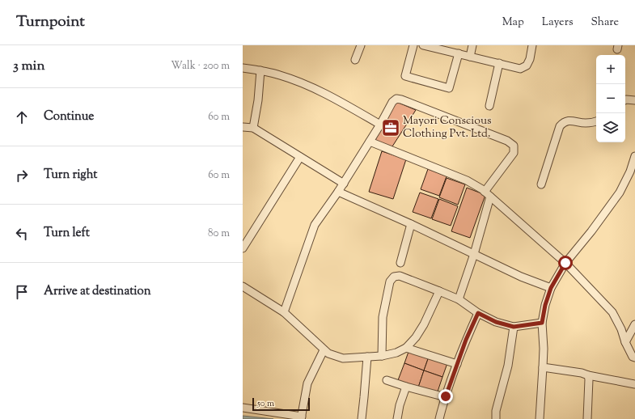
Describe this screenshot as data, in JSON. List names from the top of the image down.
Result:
{
  "places": {
    "office": ["Mayori Conscious Clothing Pvt. Ltd."]
  },
  "scale_bar": "50 m",
  "page": {
    "header": "Turnpoint",
    "nav": ["Map", "Layers", "Share"],
    "heading": ["3 min", "Walk · 200 m"],
    "map_buttons": ["+", "−"],
    "list": [
      ["Continue", "60 m"],
      ["Turn right", "60 m"],
      ["Turn left", "80 m"],
      "Arrive at destination"
    ],
    "scale": "50 m"
  }
}
